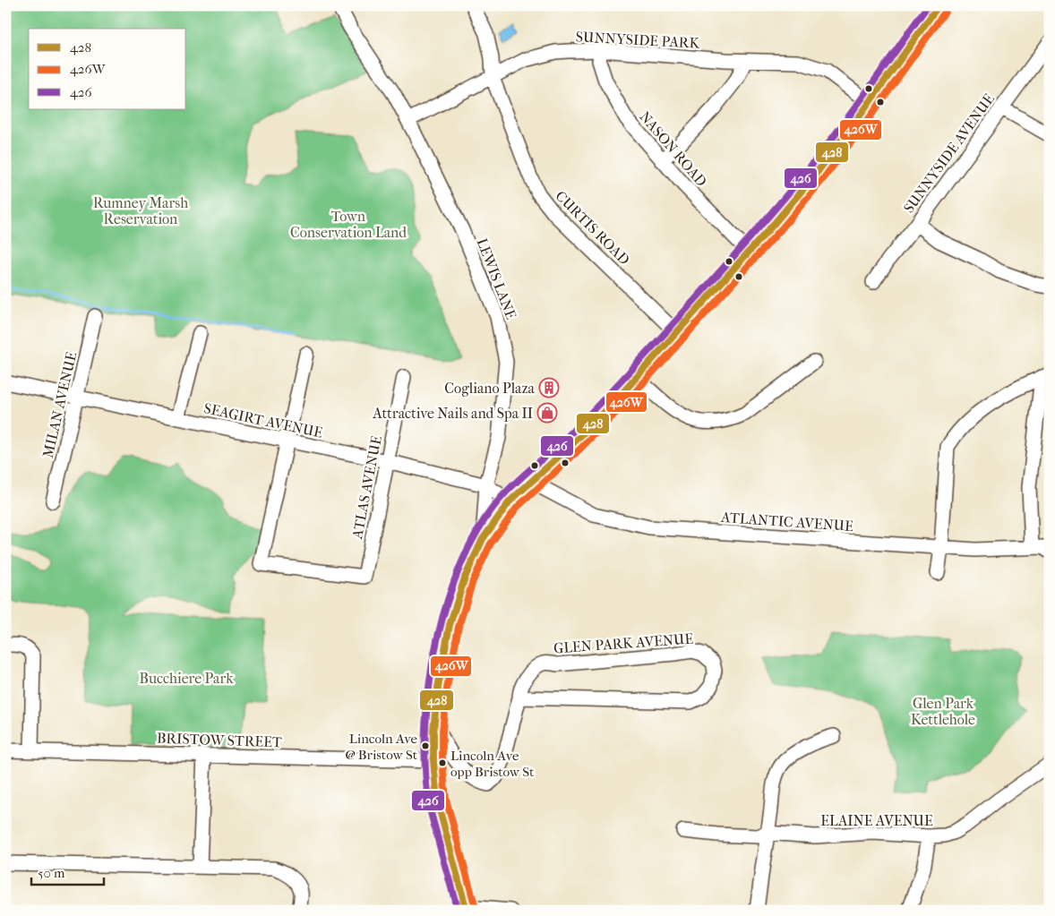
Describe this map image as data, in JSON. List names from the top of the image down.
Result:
{
  "streets": {
    "street": [
      "SUNNYSIDE PARK",
      "NASON ROAD",
      "SUNNYSIDE AVENUE",
      "CURTIS ROAD",
      "LEWIS LANE",
      "MILAN AVENUE",
      "SEAGIRT AVENUE",
      "ATLAS AVENUE",
      "ATLANTIC AVENUE",
      "GLEN PARK AVENUE",
      "BRISTOW STREET",
      "ELAINE AVENUE"
    ]
  },
  "crossings": [
    ["SUNNYSIDE PARK", "NASON ROAD"],
    ["SUNNYSIDE PARK", "CURTIS ROAD"],
    ["SUNNYSIDE PARK", "LEWIS LANE"],
    ["LEWIS LANE", "SEAGIRT AVENUE"],
    ["MILAN AVENUE", "SEAGIRT AVENUE"],
    ["SEAGIRT AVENUE", "ATLAS AVENUE"]
  ],
  "parks": [
    "Rumney Marsh Reservation",
    "Town Conservation Land",
    "Bucchiere Park",
    "Glen Park Kettlehole"
  ],
  "places": {
    "building": ["Cogliano Plaza"],
    "shop": ["Attractive Nails and Spa II"],
    "other": ["Lincoln Ave @ Bristow St", "Lincoln Ave opp Bristow St"]
  },
  "lines": ["transit line 428", "transit line 426", "transit line 426W"],
  "legend": ["428", "426W", "426"],
  "scale_bar": "50 m"
}
